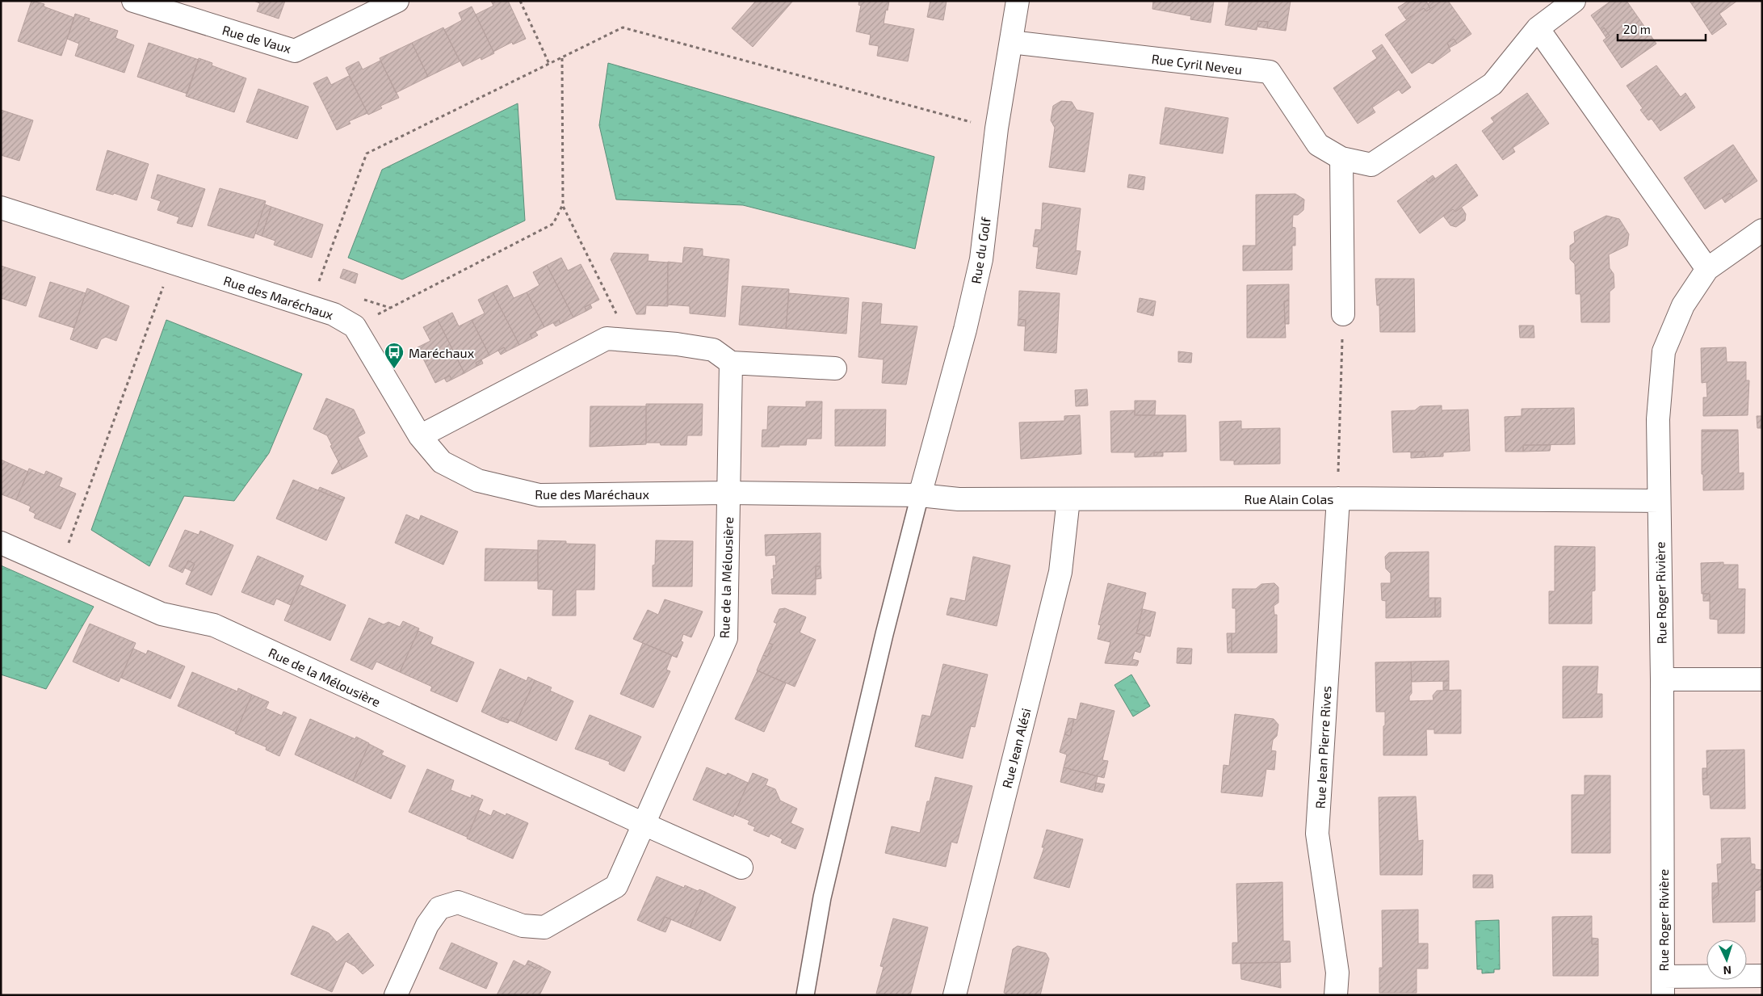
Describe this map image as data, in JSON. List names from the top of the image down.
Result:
{
  "streets": {
    "street": [
      "Rue de Vaux",
      "Rue Cyril Neveu",
      "Rue du Golf",
      "Rue des Maréchaux",
      "Rue Alain Colas",
      "Rue de la Mélousière",
      "Rue Roger Rivière",
      "Rue Jean Pierre Rives",
      "Rue Jean Alési"
    ]
  },
  "crossings": [
    ["Rue Cyril Neveu", "Rue du Golf"],
    ["Rue du Golf", "Rue des Maréchaux"],
    ["Rue du Golf", "Rue Alain Colas"],
    ["Rue des Maréchaux", "Rue Alain Colas"],
    ["Rue des Maréchaux", "Rue de la Mélousière"],
    ["Rue Alain Colas", "Rue Roger Rivière"],
    ["Rue Alain Colas", "Rue Jean Pierre Rives"],
    ["Rue Alain Colas", "Rue Jean Alési"]
  ],
  "places": {
    "bus stop": ["Maréchaux"]
  },
  "scale_bar": "20 m",
  "north": "bottom"
}
